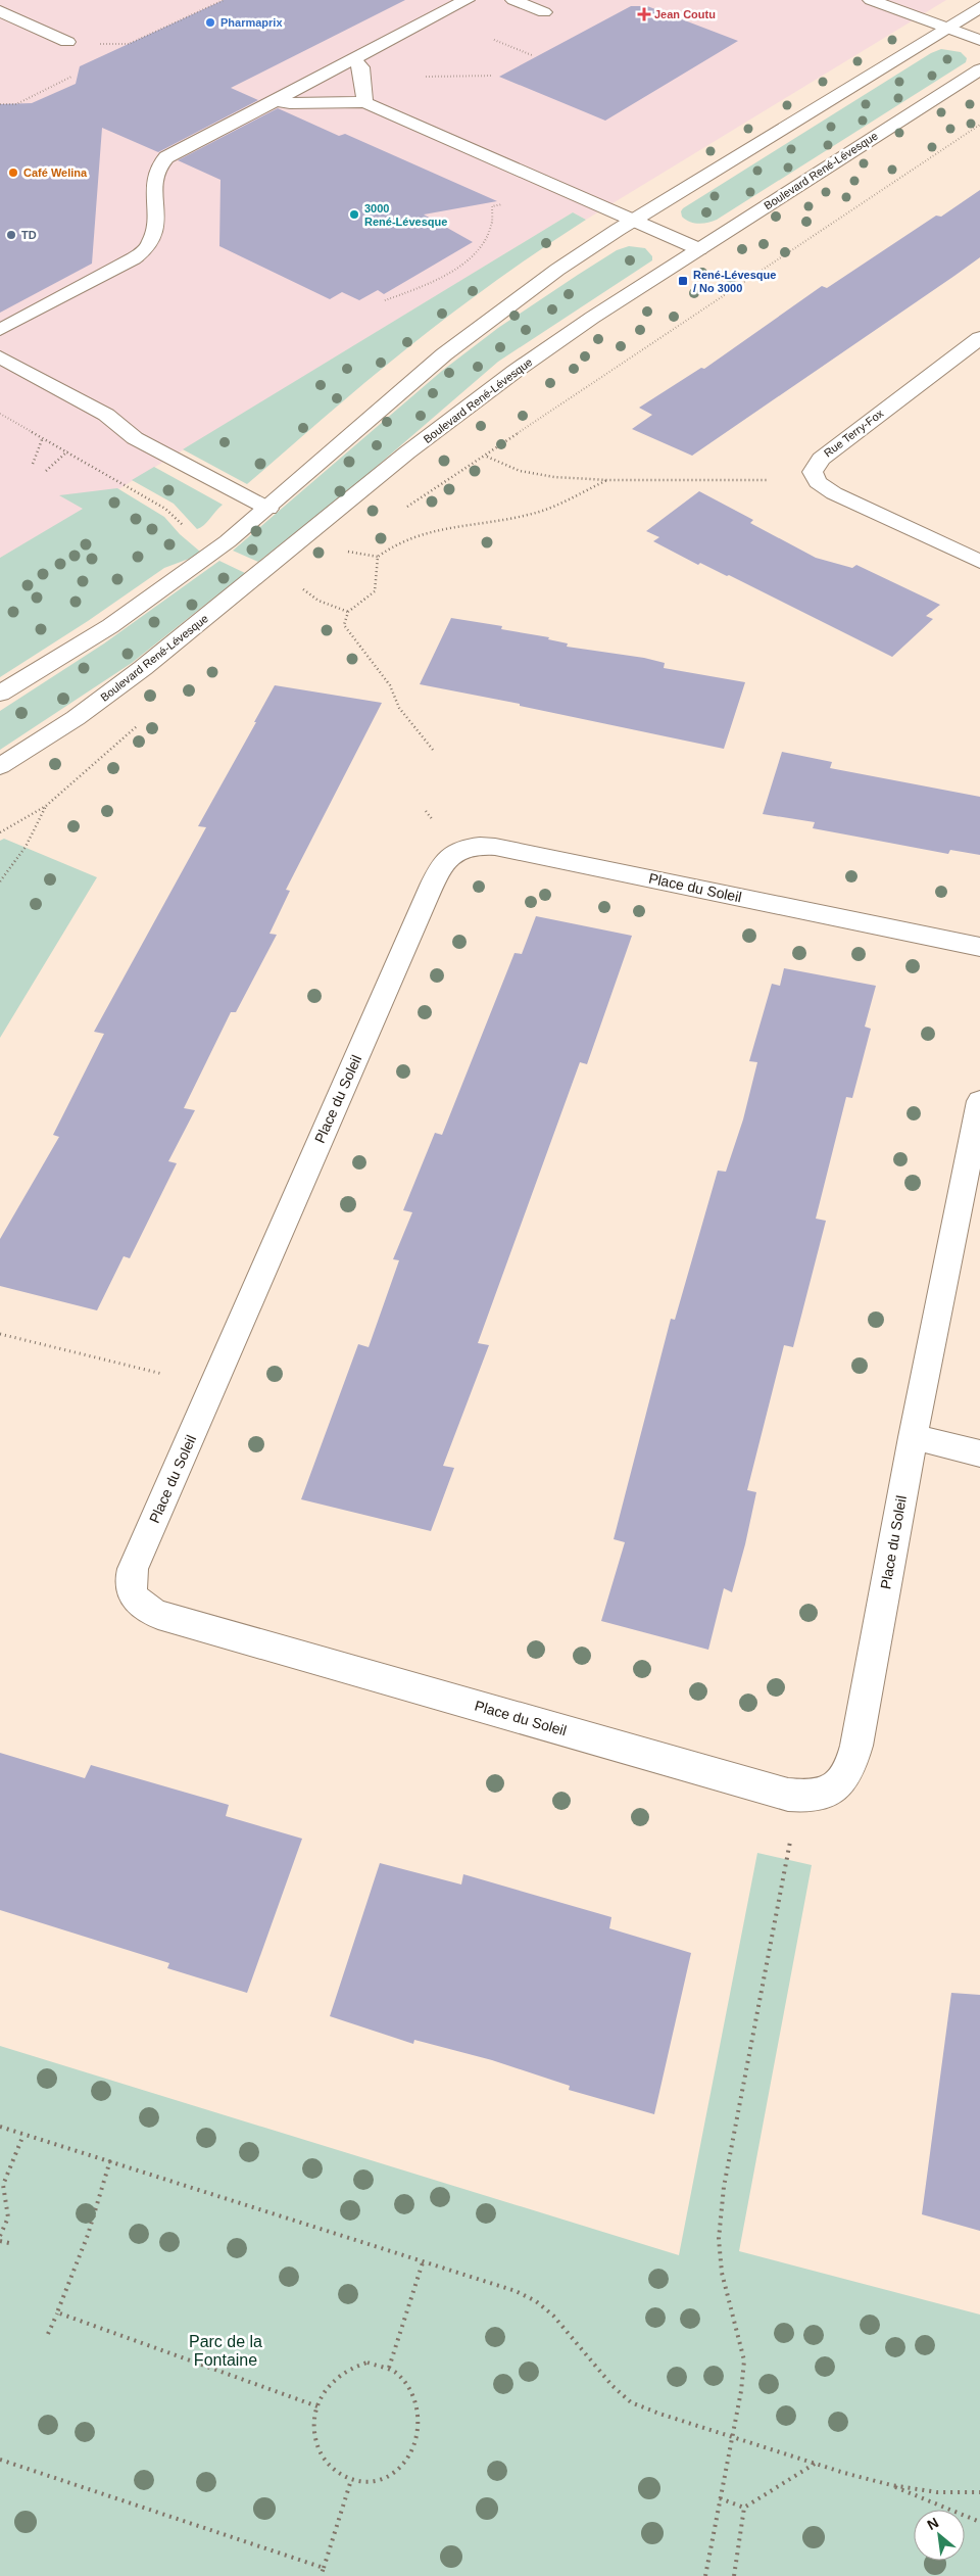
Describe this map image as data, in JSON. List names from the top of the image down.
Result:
{
  "streets": {
    "street": ["Boulevard René-Lévesque", "Rue Terry-Fox", "Place du Soleil"]
  },
  "parks": ["Parc de la Fontaine"],
  "places": {
    "health": ["Jean Coutu"],
    "other": [
      "Pharmaprix",
      "Café Welina",
      "3000 René-Lévesque",
      "TD"
    ],
    "transit": ["René-Lévesque / No 3000"]
  },
  "north": "top left"
}
